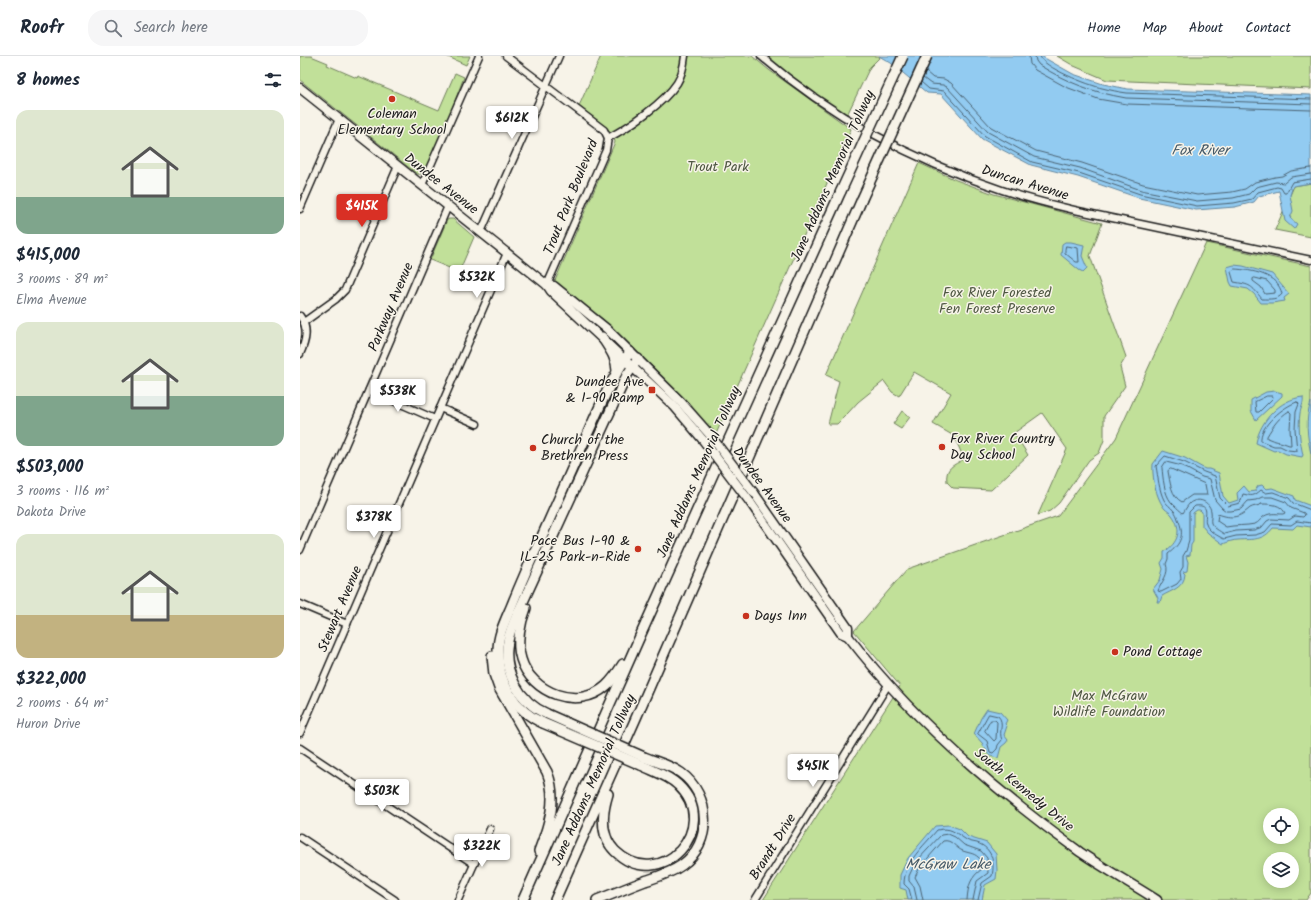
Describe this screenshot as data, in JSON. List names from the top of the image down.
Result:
{
  "streets": {
    "highway": ["Jane Addams Memorial Tollway"],
    "main road": ["Dundee Avenue", "South Kennedy Drive"],
    "street": [
      "Duncan Avenue",
      "Trout Park Boulevard",
      "Parkway Avenue",
      "Stewart Avenue",
      "Brandt Drive"
    ]
  },
  "crossings": [
    ["Dundee Avenue", "Trout Park Boulevard"],
    ["Dundee Avenue", "Parkway Avenue"],
    ["Dundee Avenue", "Stewart Avenue"],
    ["Dundee Avenue", "South Kennedy Drive"],
    ["Dundee Avenue", "Brandt Drive"],
    ["South Kennedy Drive", "Brandt Drive"]
  ],
  "water": ["Fox River", "McGraw Lake"],
  "parks": ["Trout Park", "Fox River Forested Fen Forest Preserve", "Max McGraw Wildlife Foundation"],
  "places": {
    "other": [
      "Coleman Elementary School",
      "Fox River Country Day School",
      "Church of the Brethren Press",
      "Pace Bus I-90 & IL-25 Park-n-Ride",
      "Days Inn",
      "Pond Cottage"
    ],
    "transit": ["Dundee Ave & I-90 Ramp"]
  },
  "page": {
    "header": "Roofr",
    "search": "Search here",
    "nav": [
      "Home",
      "Map",
      "About",
      "Contact"
    ],
    "heading": "8 homes",
    "list": [
      {
        "name": "$415,000",
        "note": "3 rooms · 89 m² · Elma Avenue"
      },
      {
        "name": "$503,000",
        "note": "3 rooms · 116 m² · Dakota Drive"
      },
      {
        "name": "$322,000",
        "note": "2 rooms · 64 m² · Huron Drive"
      }
    ],
    "price": [
      "$612K",
      "$415K",
      "$532K",
      "$538K",
      "$378K",
      "$451K",
      "$503K",
      "$322K"
    ]
  }
}
